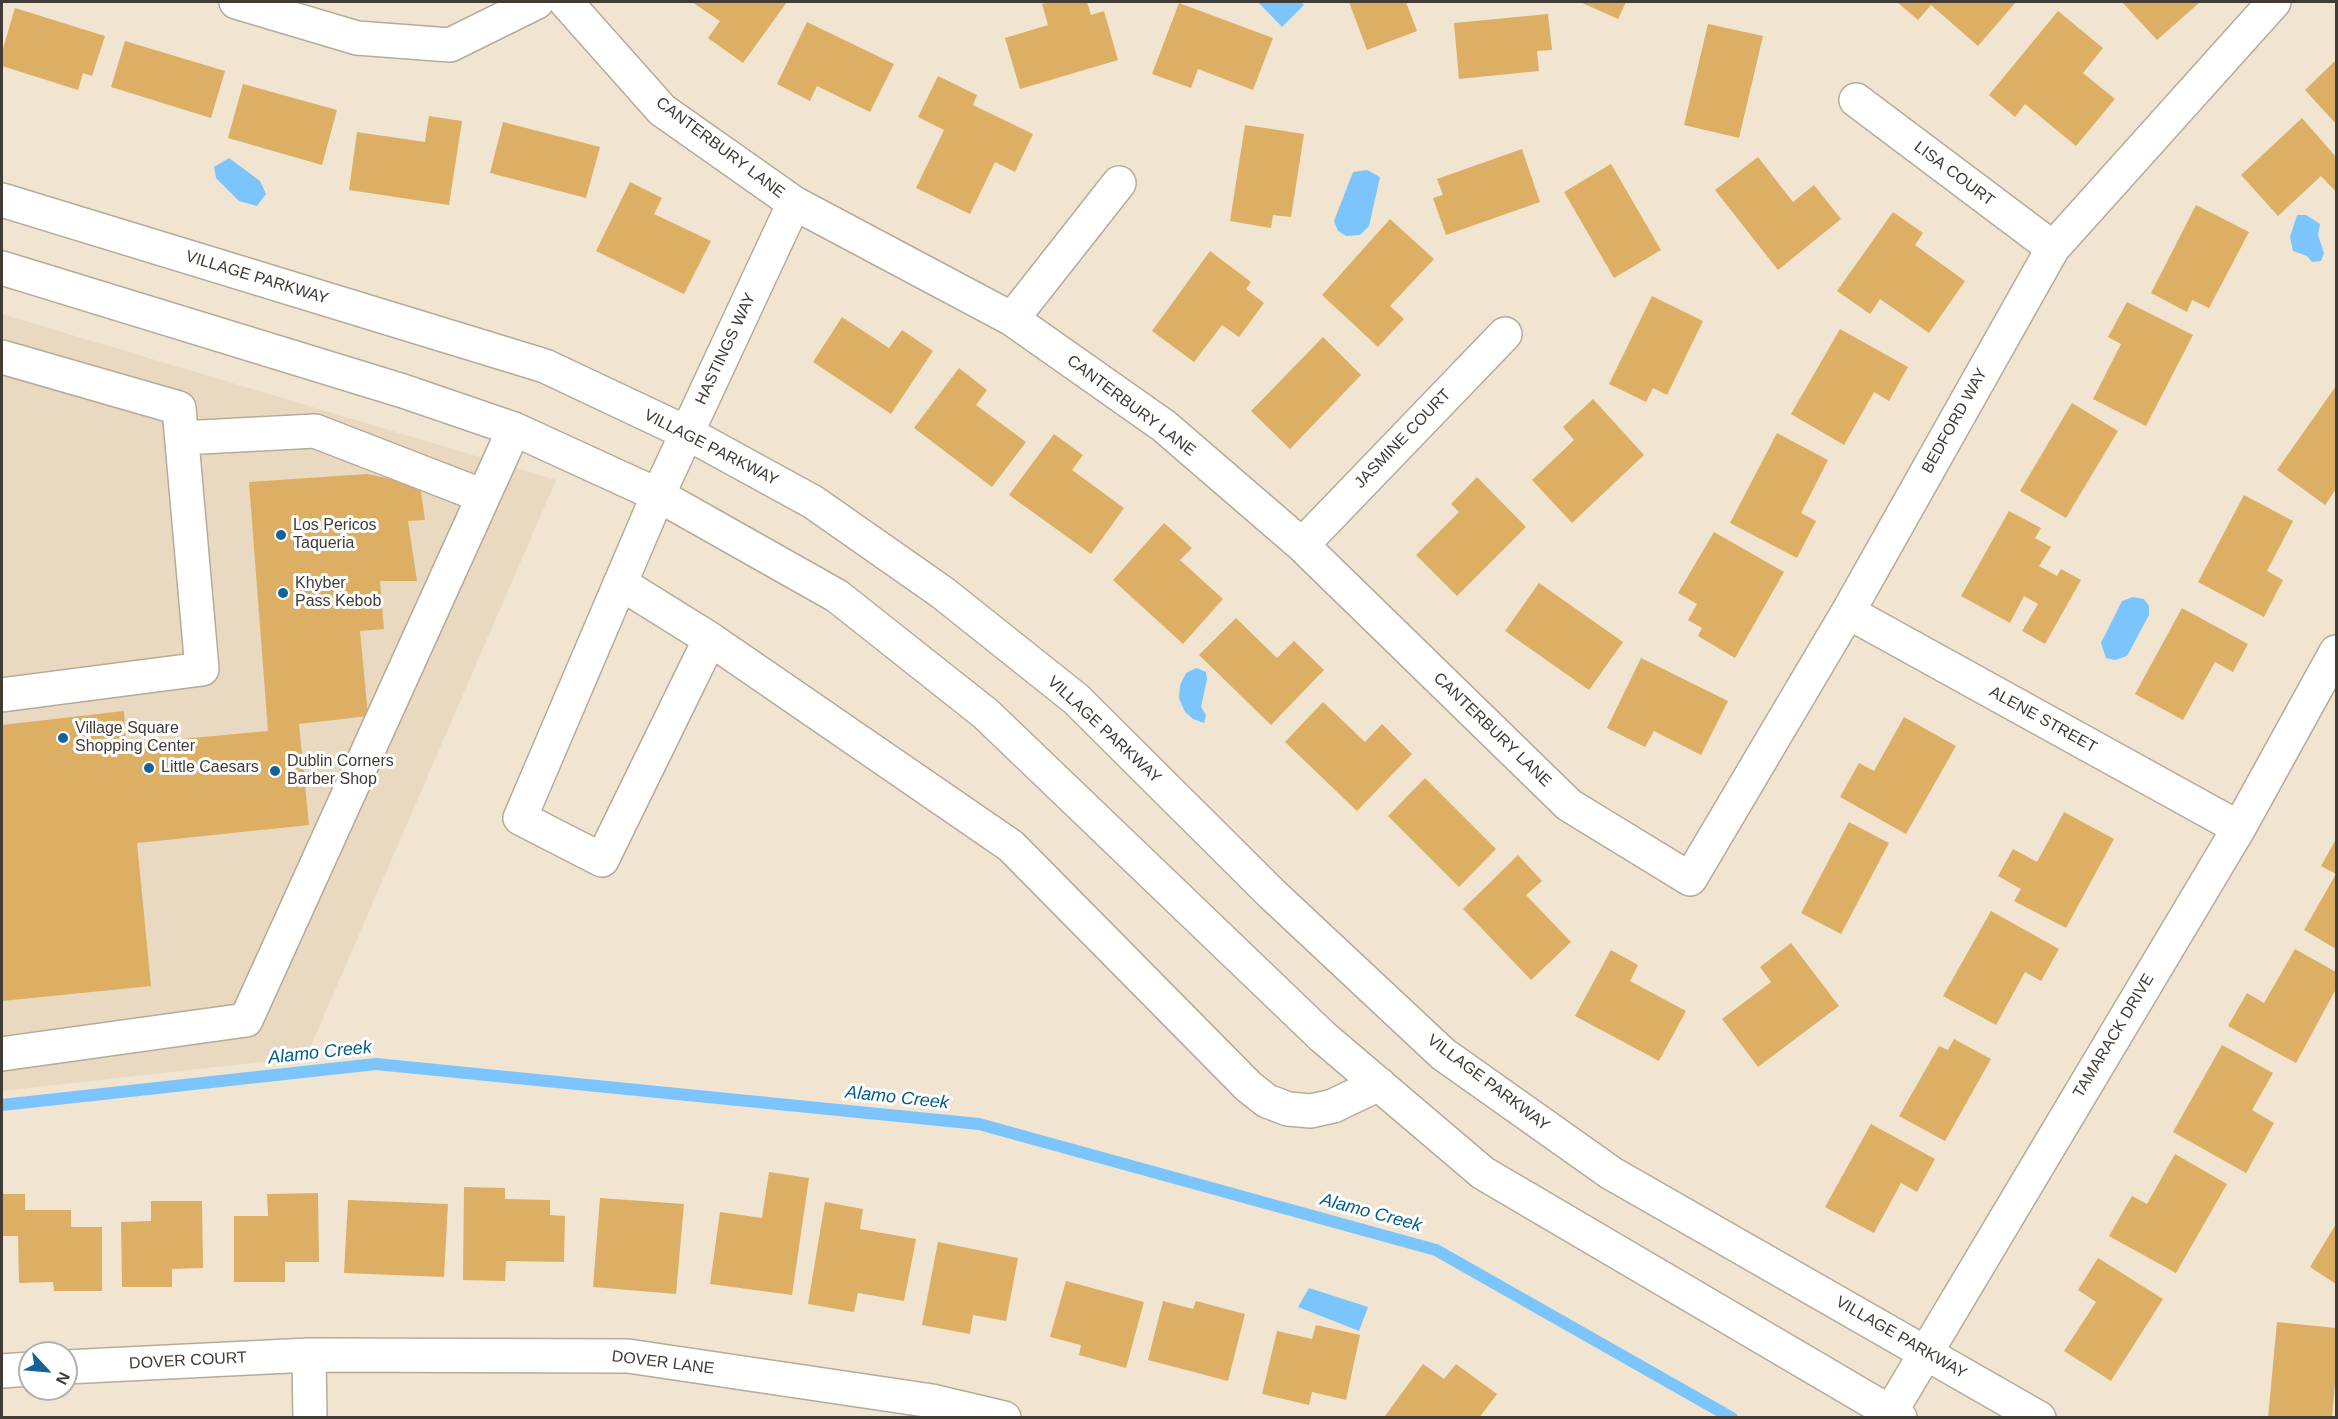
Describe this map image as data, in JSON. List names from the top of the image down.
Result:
{
  "streets": {
    "street": [
      "CANTERBURY LANE",
      "LISA COURT",
      "VILLAGE PARKWAY",
      "HASTINGS WAY",
      "BEDFORD WAY",
      "JASMINE COURT",
      "ALENE STREET",
      "TAMARACK DRIVE",
      "DOVER COURT",
      "DOVER LANE"
    ]
  },
  "crossings": [
    ["CANTERBURY LANE", "HASTINGS WAY"],
    ["CANTERBURY LANE", "BEDFORD WAY"],
    ["CANTERBURY LANE", "JASMINE COURT"],
    ["LISA COURT", "BEDFORD WAY"],
    ["VILLAGE PARKWAY", "HASTINGS WAY"],
    ["VILLAGE PARKWAY", "TAMARACK DRIVE"],
    ["BEDFORD WAY", "ALENE STREET"],
    ["ALENE STREET", "TAMARACK DRIVE"],
    ["DOVER COURT", "DOVER LANE"]
  ],
  "water": ["Alamo Creek"],
  "places": [
    "Los Pericos Taqueria",
    "Khyber Pass Kebob",
    "Village Square Shopping Center",
    "Little Caesars",
    "Dublin Corners Barber Shop"
  ],
  "north": "bottom right"
}
